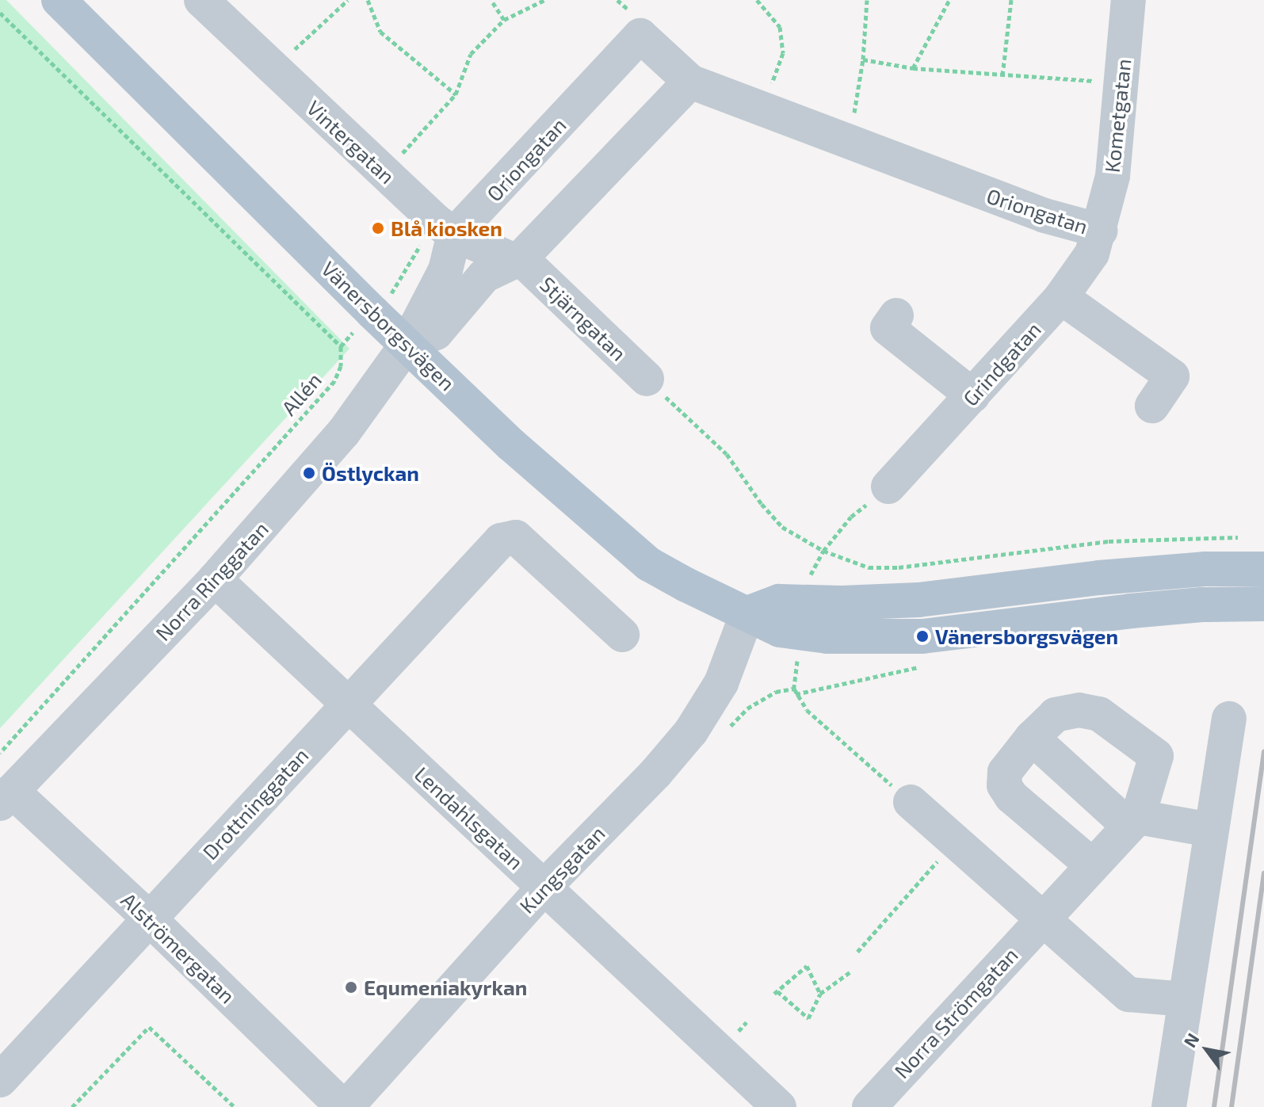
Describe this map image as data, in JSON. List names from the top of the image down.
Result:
{
  "streets": {
    "main road": ["Vänersborgsvägen"],
    "street": [
      "Kometgatan",
      "Vintergatan",
      "Oriongatan",
      "Stjärngatan",
      "Grindgatan",
      "Norra Ringgatan",
      "Drottninggatan",
      "Lendahlsgatan",
      "Kungsgatan",
      "Alströmergatan",
      "Norra Strömgatan"
    ],
    "path": ["Allén"]
  },
  "crossings": [
    ["Kometgatan", "Oriongatan"],
    ["Kometgatan", "Grindgatan"],
    ["Vintergatan", "Oriongatan"],
    ["Vintergatan", "Stjärngatan"],
    ["Oriongatan", "Vänersborgsvägen"],
    ["Oriongatan", "Grindgatan"],
    ["Oriongatan", "Norra Ringgatan"],
    ["Vänersborgsvägen", "Norra Ringgatan"],
    ["Vänersborgsvägen", "Kungsgatan"],
    ["Norra Ringgatan", "Lendahlsgatan"],
    ["Norra Ringgatan", "Alströmergatan"],
    ["Drottninggatan", "Lendahlsgatan"],
    ["Drottninggatan", "Alströmergatan"],
    ["Lendahlsgatan", "Kungsgatan"],
    ["Kungsgatan", "Alströmergatan"]
  ],
  "places": [
    "Blå kiosken",
    "Östlyckan",
    "Vänersborgsvägen",
    "Equmeniakyrkan"
  ],
  "north": "top left"
}
